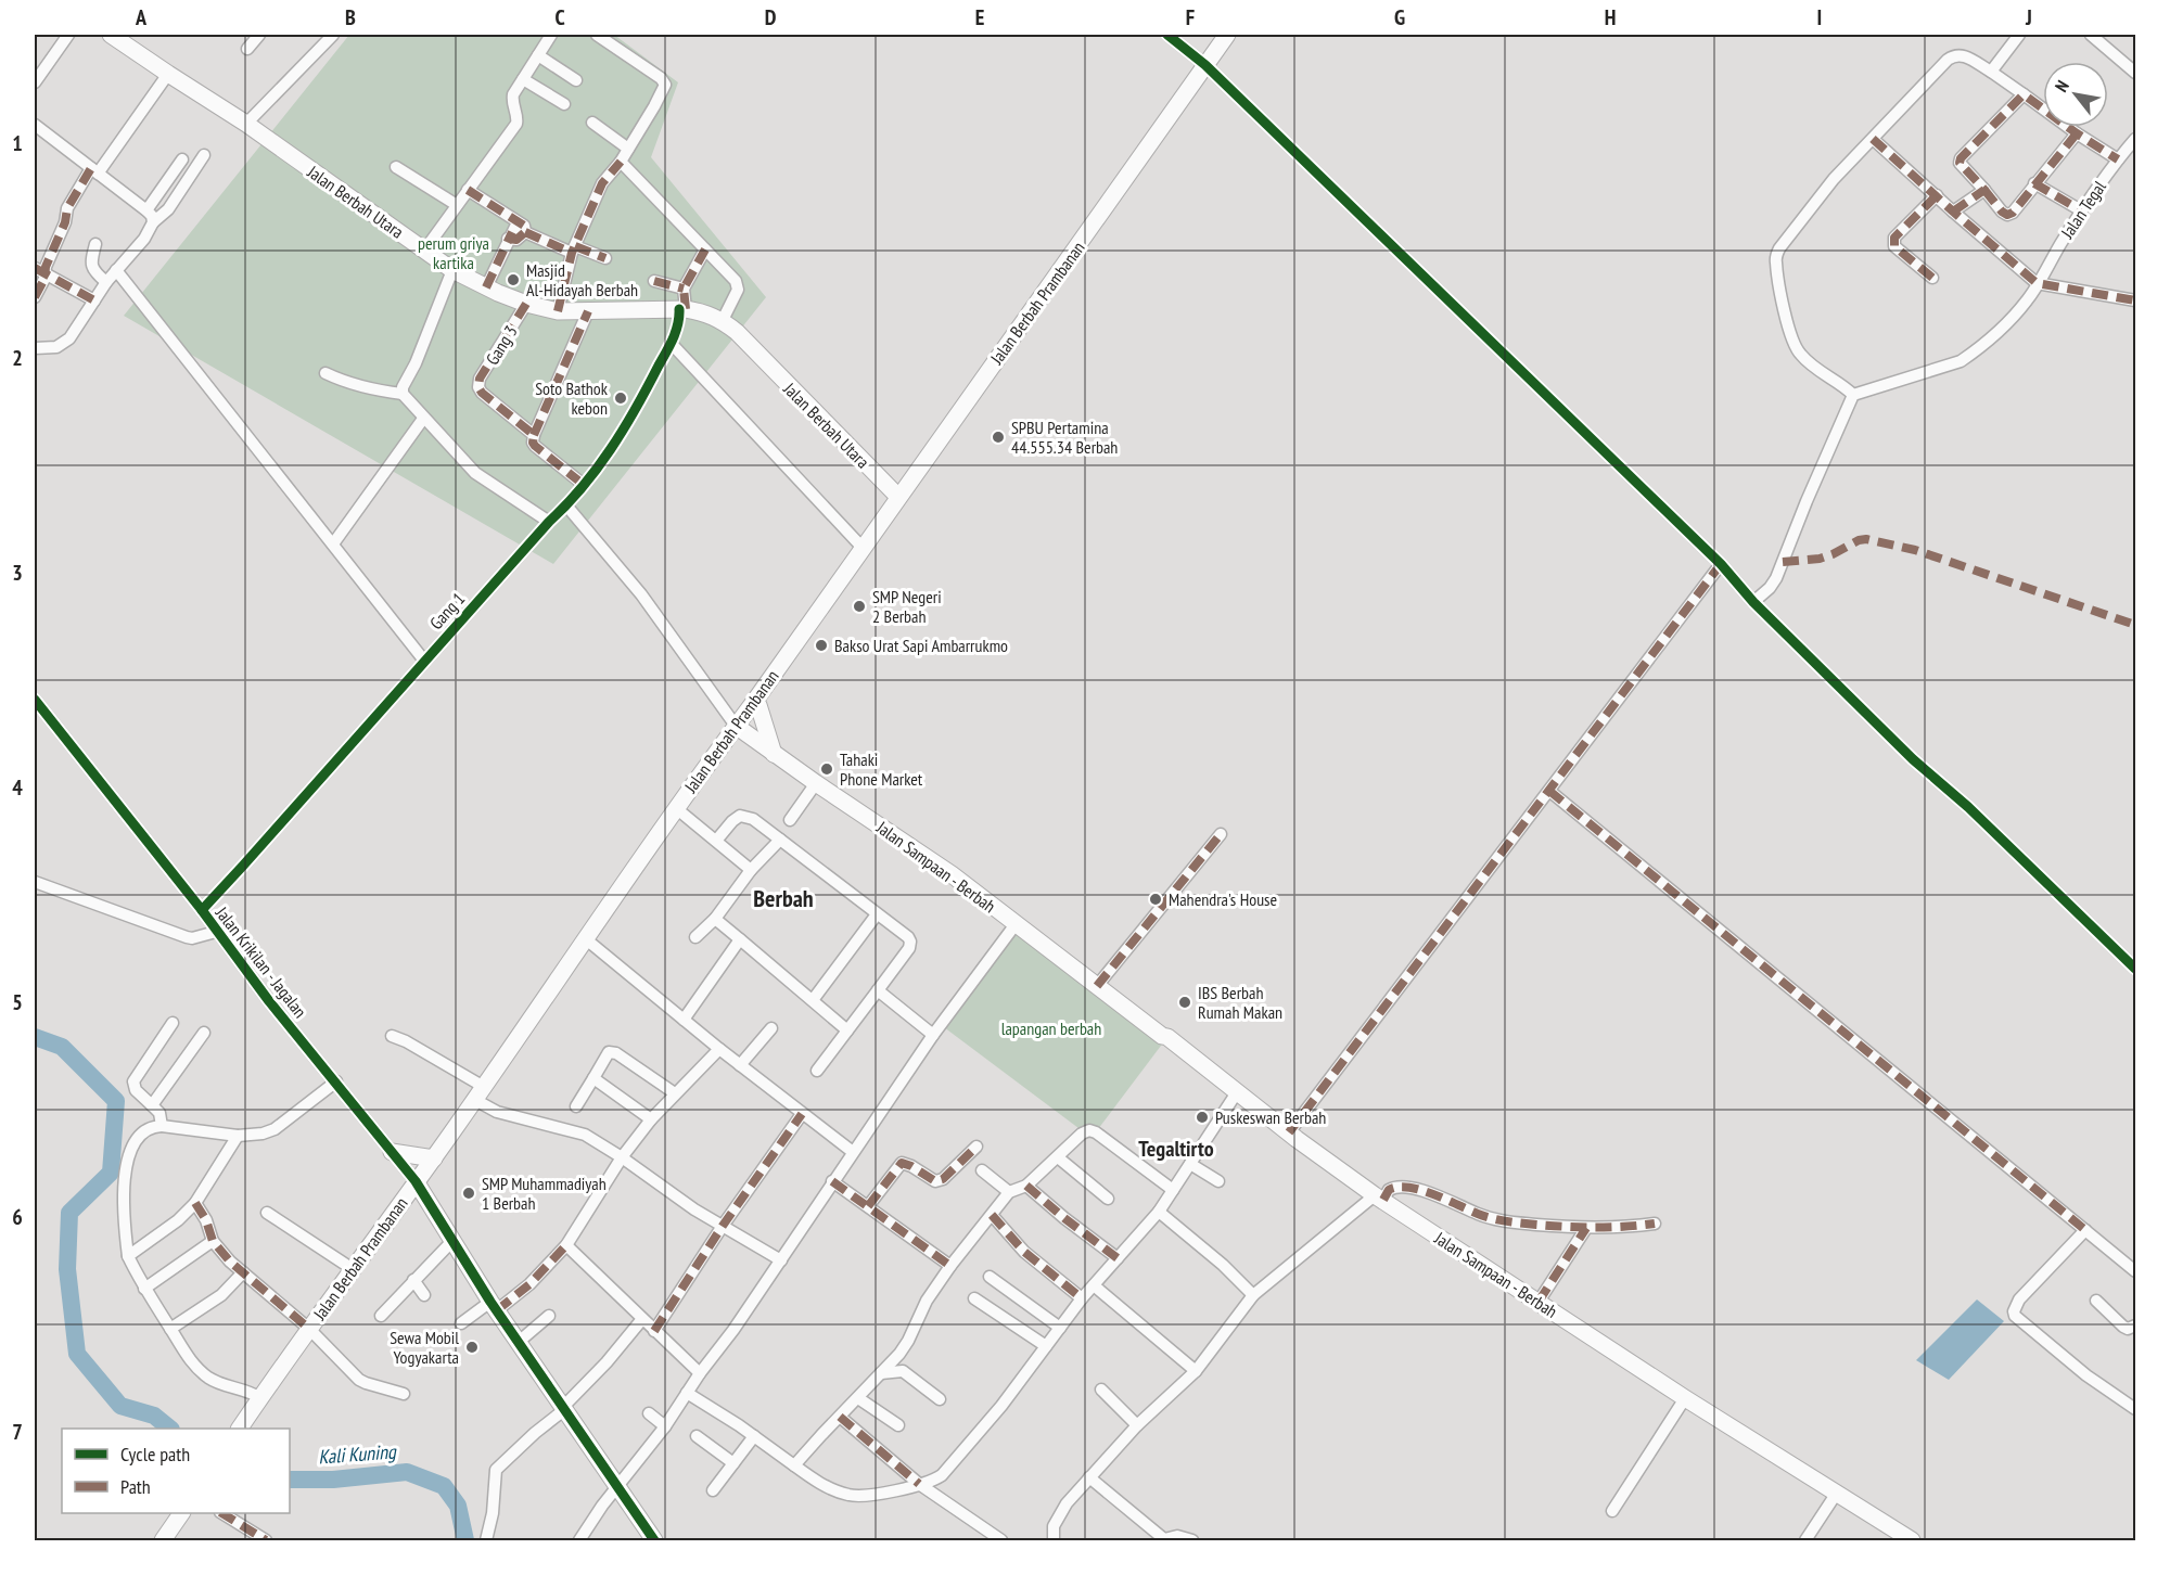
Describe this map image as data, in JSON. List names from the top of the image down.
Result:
{
  "streets": {
    "main road": ["Jalan Berbah Utara", "Jalan Berbah Prambanan", "Jalan Sampaan - Berbah"],
    "street": [
      "Jalan Tegal",
      "Gang 3",
      "Gang 1",
      "Jalan Krikilan - Jagalan"
    ]
  },
  "crossings": [
    ["Jalan Berbah Utara", "Jalan Berbah Prambanan"],
    ["Jalan Berbah Utara", "Gang 3"],
    ["Jalan Berbah Utara", "Gang 1"],
    ["Jalan Berbah Prambanan", "Jalan Sampaan - Berbah"],
    ["Jalan Berbah Prambanan", "Jalan Krikilan - Jagalan"],
    ["Gang 1", "Jalan Krikilan - Jagalan"]
  ],
  "districts": ["Berbah", "Tegaltirto"],
  "water": ["Kali Kuning"],
  "parks": ["perum griya kartika", "lapangan berbah"],
  "places": [
    "Masjid Al-Hidayah Berbah",
    "Soto Bathok kebon",
    "SPBU Pertamina 44.555.34 Berbah",
    "SMP Negeri 2 Berbah",
    "Bakso Urat Sapi Ambarrukmo",
    "Tahaki Phone Market",
    "Mahendra's House",
    "IBS Berbah Rumah Makan",
    "Puskeswan Berbah",
    "SMP Muhammadiyah 1 Berbah",
    "Sewa Mobil Yogyakarta"
  ],
  "legend": ["Cycle path", "Path"],
  "north": "top left",
  "grid": {
    "columns": [
      "A",
      "B",
      "C",
      "D",
      "E",
      "F",
      "G",
      "H",
      "I",
      "J"
    ],
    "rows": [
      "1",
      "2",
      "3",
      "4",
      "5",
      "6",
      "7"
    ]
  }
}
